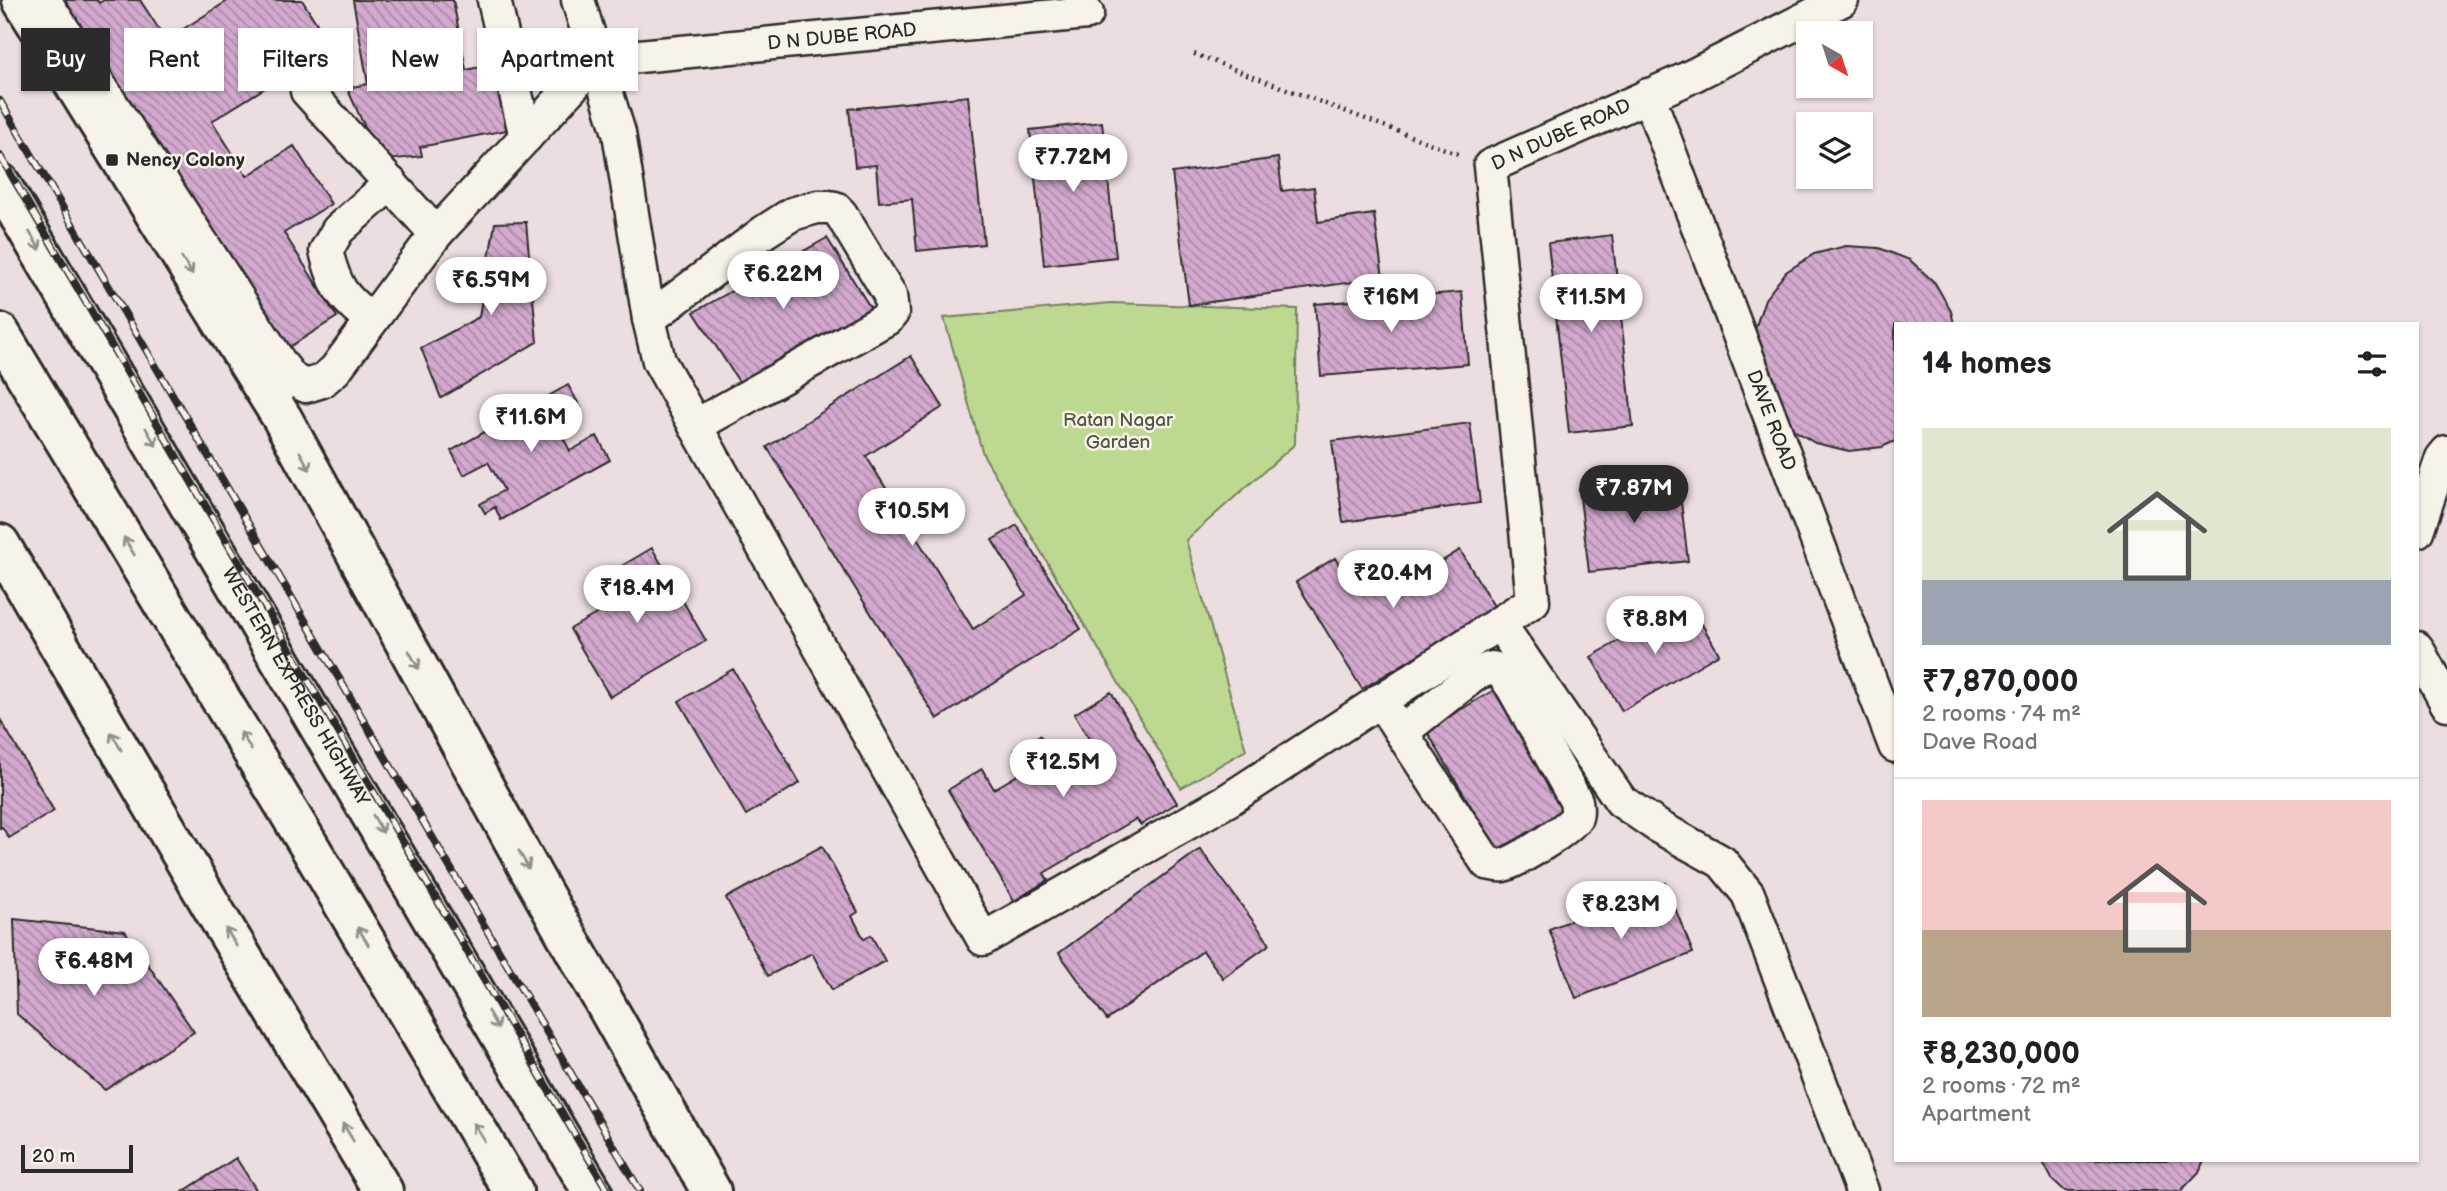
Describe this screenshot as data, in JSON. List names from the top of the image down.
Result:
{
  "streets": {
    "main road": ["WESTERN EXPRESS HIGHWAY"],
    "street": ["D N DUBE ROAD", "DAVE ROAD"]
  },
  "crossings": [
    ["D N DUBE ROAD", "DAVE ROAD"]
  ],
  "parks": ["Ratan Nagar Garden"],
  "places": {
    "transit": ["Nency Colony"]
  },
  "scale_bar": "20 m",
  "north": "bottom right",
  "page": {
    "chip": [
      "Buy",
      "Rent",
      "Filters",
      "New",
      "Apartment"
    ],
    "price": [
      "₹7.72M",
      "₹6.22M",
      "₹6.59M",
      "₹16M",
      "₹11.5M",
      "₹11.6M",
      "₹7.87M",
      "₹10.5M",
      "₹20.4M",
      "₹18.4M",
      "₹8.8M",
      "₹12.5M",
      "₹8.23M",
      "₹6.48M"
    ],
    "heading": "14 homes",
    "list": [
      {
        "name": "₹7,870,000",
        "note": "2 rooms · 74 m² · Dave Road"
      },
      {
        "name": "₹8,230,000",
        "note": "2 rooms · 72 m² · Apartment"
      }
    ],
    "scale": "20 m"
  }
}
